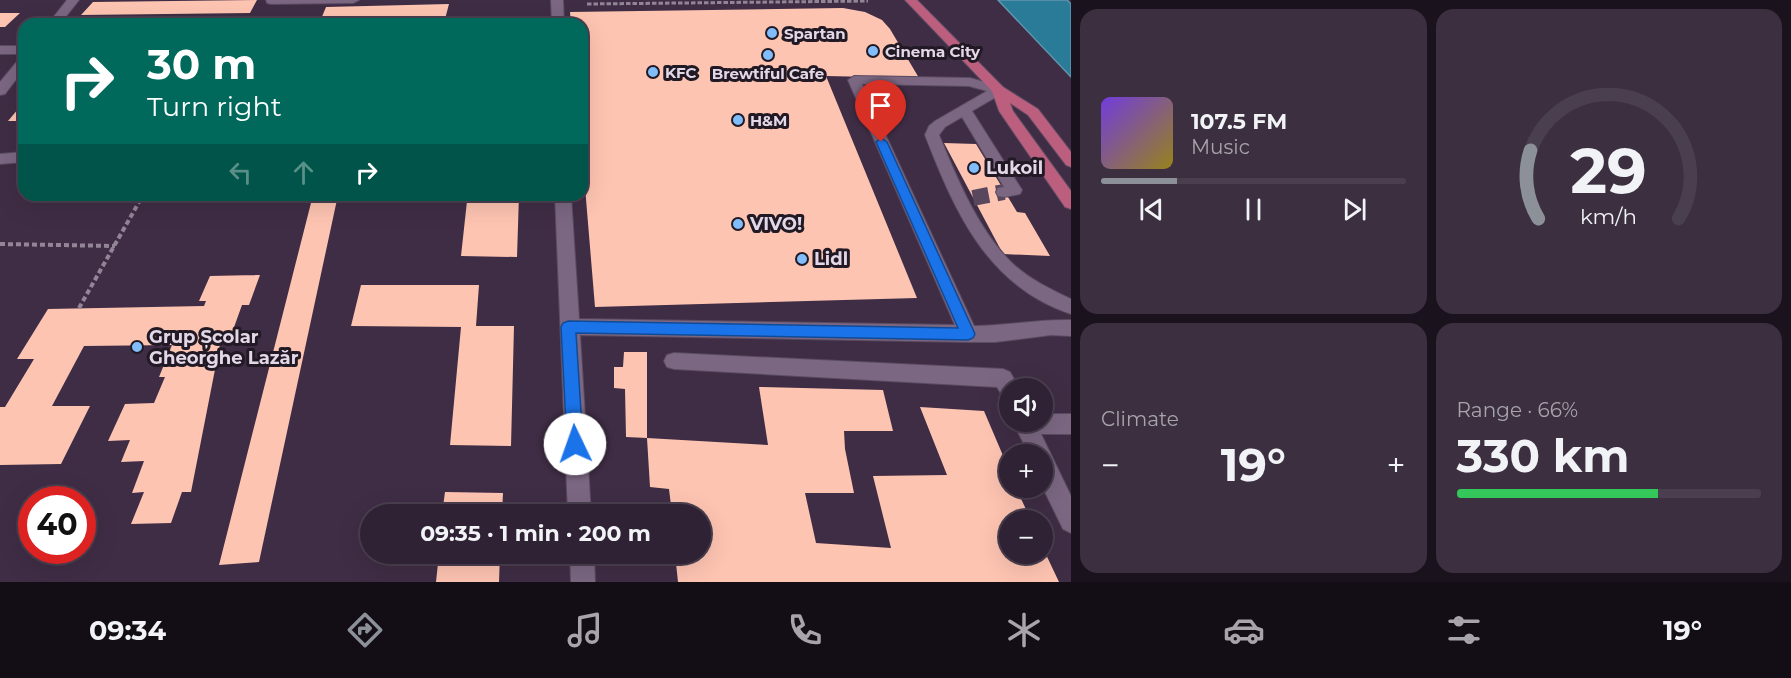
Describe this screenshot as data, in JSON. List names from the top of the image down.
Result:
{
  "places": [
    "Spartan",
    "Cinema City",
    "Brewtiful Cafe",
    "KFC",
    "H&M",
    "Lukoil",
    "VIVO!",
    "Lidl",
    "Grup Școlar Gheorghe Lazăr"
  ],
  "page": {
    "turn": ["30 m", "Turn right"],
    "song": ["107.5 FM", "Music"],
    "tile": [
      "Climate",
      ["Range · 66%", "330 km"]
    ],
    "map_buttons": ["+", "−"],
    "heat": ["−", "19°", "+"],
    "limit": "40",
    "trip": "09:35 · 1 min · 200 m",
    "tabs": ["09:34", "19°"],
    "gauge": ["29", "km/h"]
  }
}
